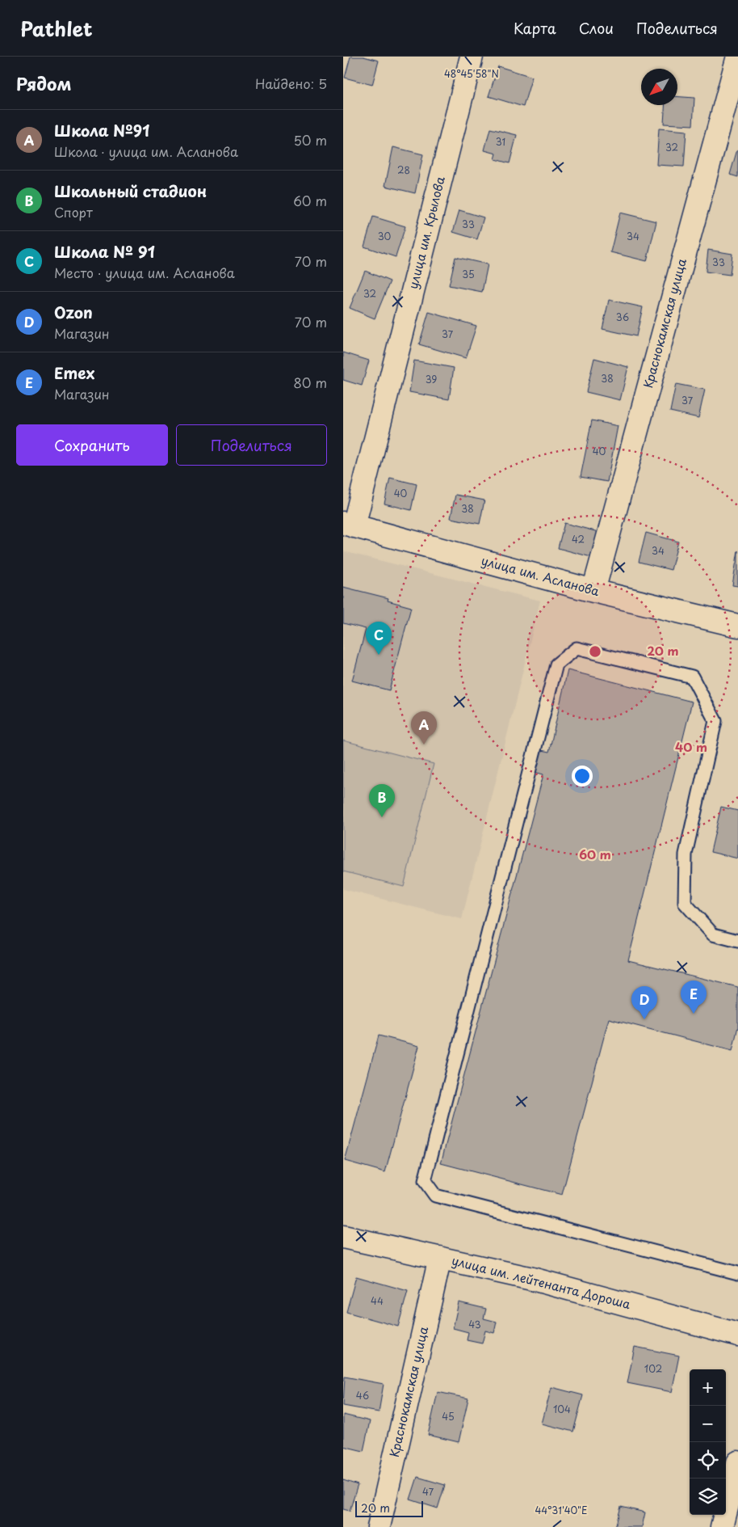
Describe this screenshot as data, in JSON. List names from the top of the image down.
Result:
{
  "streets": {
    "street": [
      "улица им. Крылова",
      "Краснокамская улица",
      "улица им. Асланова",
      "улица им. лейтенанта Дороша"
    ]
  },
  "crossings": [
    ["улица им. Крылова", "улица им. Асланова"],
    ["Краснокамская улица", "улица им. Асланова"],
    ["Краснокамская улица", "улица им. лейтенанта Дороша"]
  ],
  "house_numbers": [
    "31",
    "32",
    "28",
    "33",
    "30",
    "34",
    "33",
    "35",
    "32",
    "36",
    "37",
    "38",
    "39",
    "37",
    "40",
    "40",
    "38",
    "42",
    "34",
    "44",
    "43",
    "102",
    "46",
    "104",
    "45",
    "47"
  ],
  "scale_bar": "20 m",
  "north": "bottom left",
  "page": {
    "header": "Pathlet",
    "nav": ["Карта", "Слои", "Поделиться"],
    "heading": ["Рядом", "Найдено: 5"],
    "list": [
      {
        "mark": "A",
        "name": "Школа №91",
        "note": "Школа · улица им. Асланова",
        "value": "50 m"
      },
      {
        "mark": "B",
        "name": "Школьный стадион",
        "note": "Спорт",
        "value": "60 m"
      },
      {
        "mark": "C",
        "name": "Школа № 91",
        "note": "Место · улица им. Асланова",
        "value": "70 m"
      },
      {
        "mark": "D",
        "name": "Ozon",
        "note": "Магазин",
        "value": "70 m"
      },
      {
        "mark": "E",
        "name": "Emex",
        "note": "Магазин",
        "value": "80 m"
      }
    ],
    "buttons": ["Сохранить", "Поделиться"],
    "pins": [
      "C",
      "A",
      "B",
      "E",
      "D"
    ],
    "map_buttons": ["+", "−"],
    "scale": "20 m"
  },
  "coordinates": ["48°45'58\"N", "44°31'40\"E"],
  "rings": ["20 m", "40 m", "60 m"]
}
